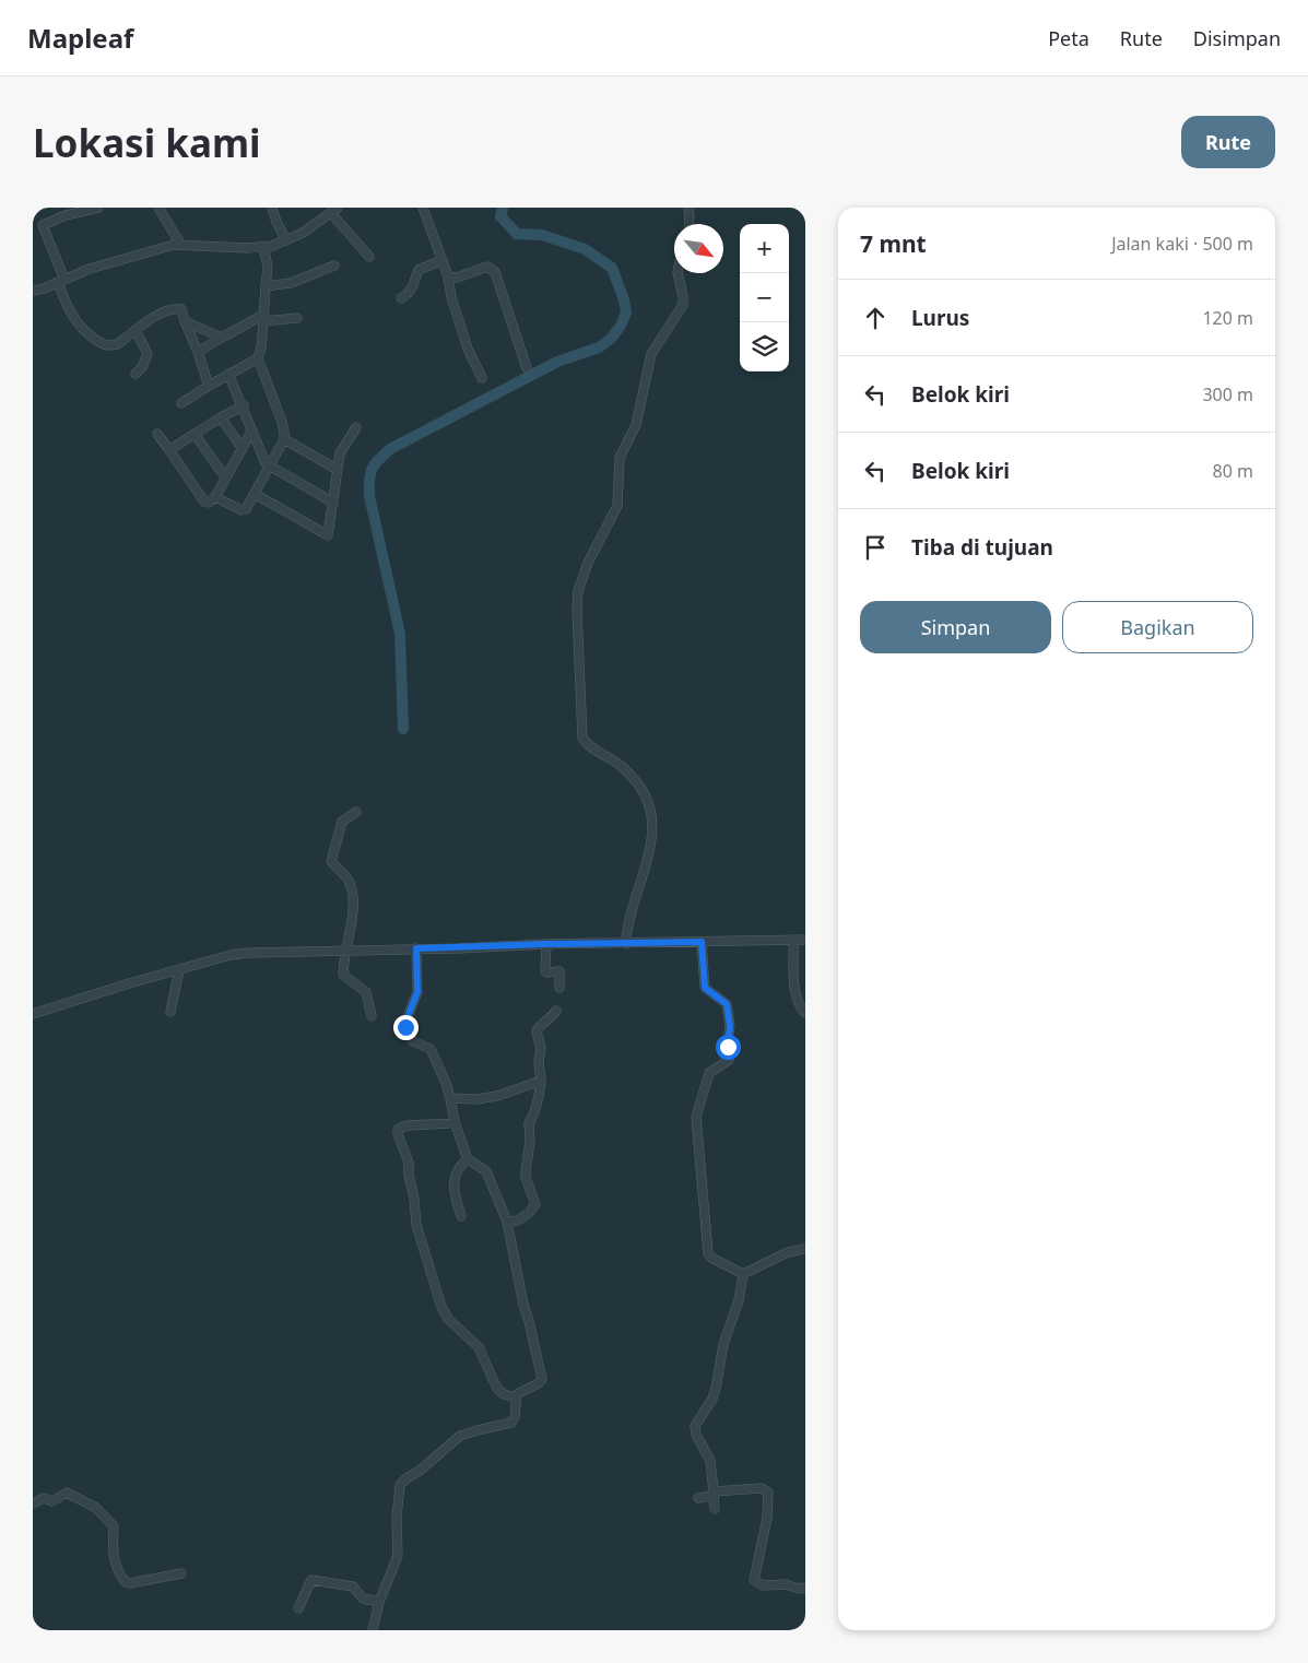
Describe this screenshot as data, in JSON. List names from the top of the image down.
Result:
{
  "north": "bottom right",
  "page": {
    "header": "Mapleaf",
    "nav": ["Peta", "Rute", "Disimpan"],
    "buttons": [
      "Rute",
      ["Simpan", "Bagikan"]
    ],
    "title": "Lokasi kami",
    "heading": ["7 mnt", "Jalan kaki · 500 m"],
    "map_buttons": ["+", "−"],
    "list": [
      ["Lurus", "120 m"],
      ["Belok kiri", "300 m"],
      ["Belok kiri", "80 m"],
      "Tiba di tujuan"
    ]
  }
}
